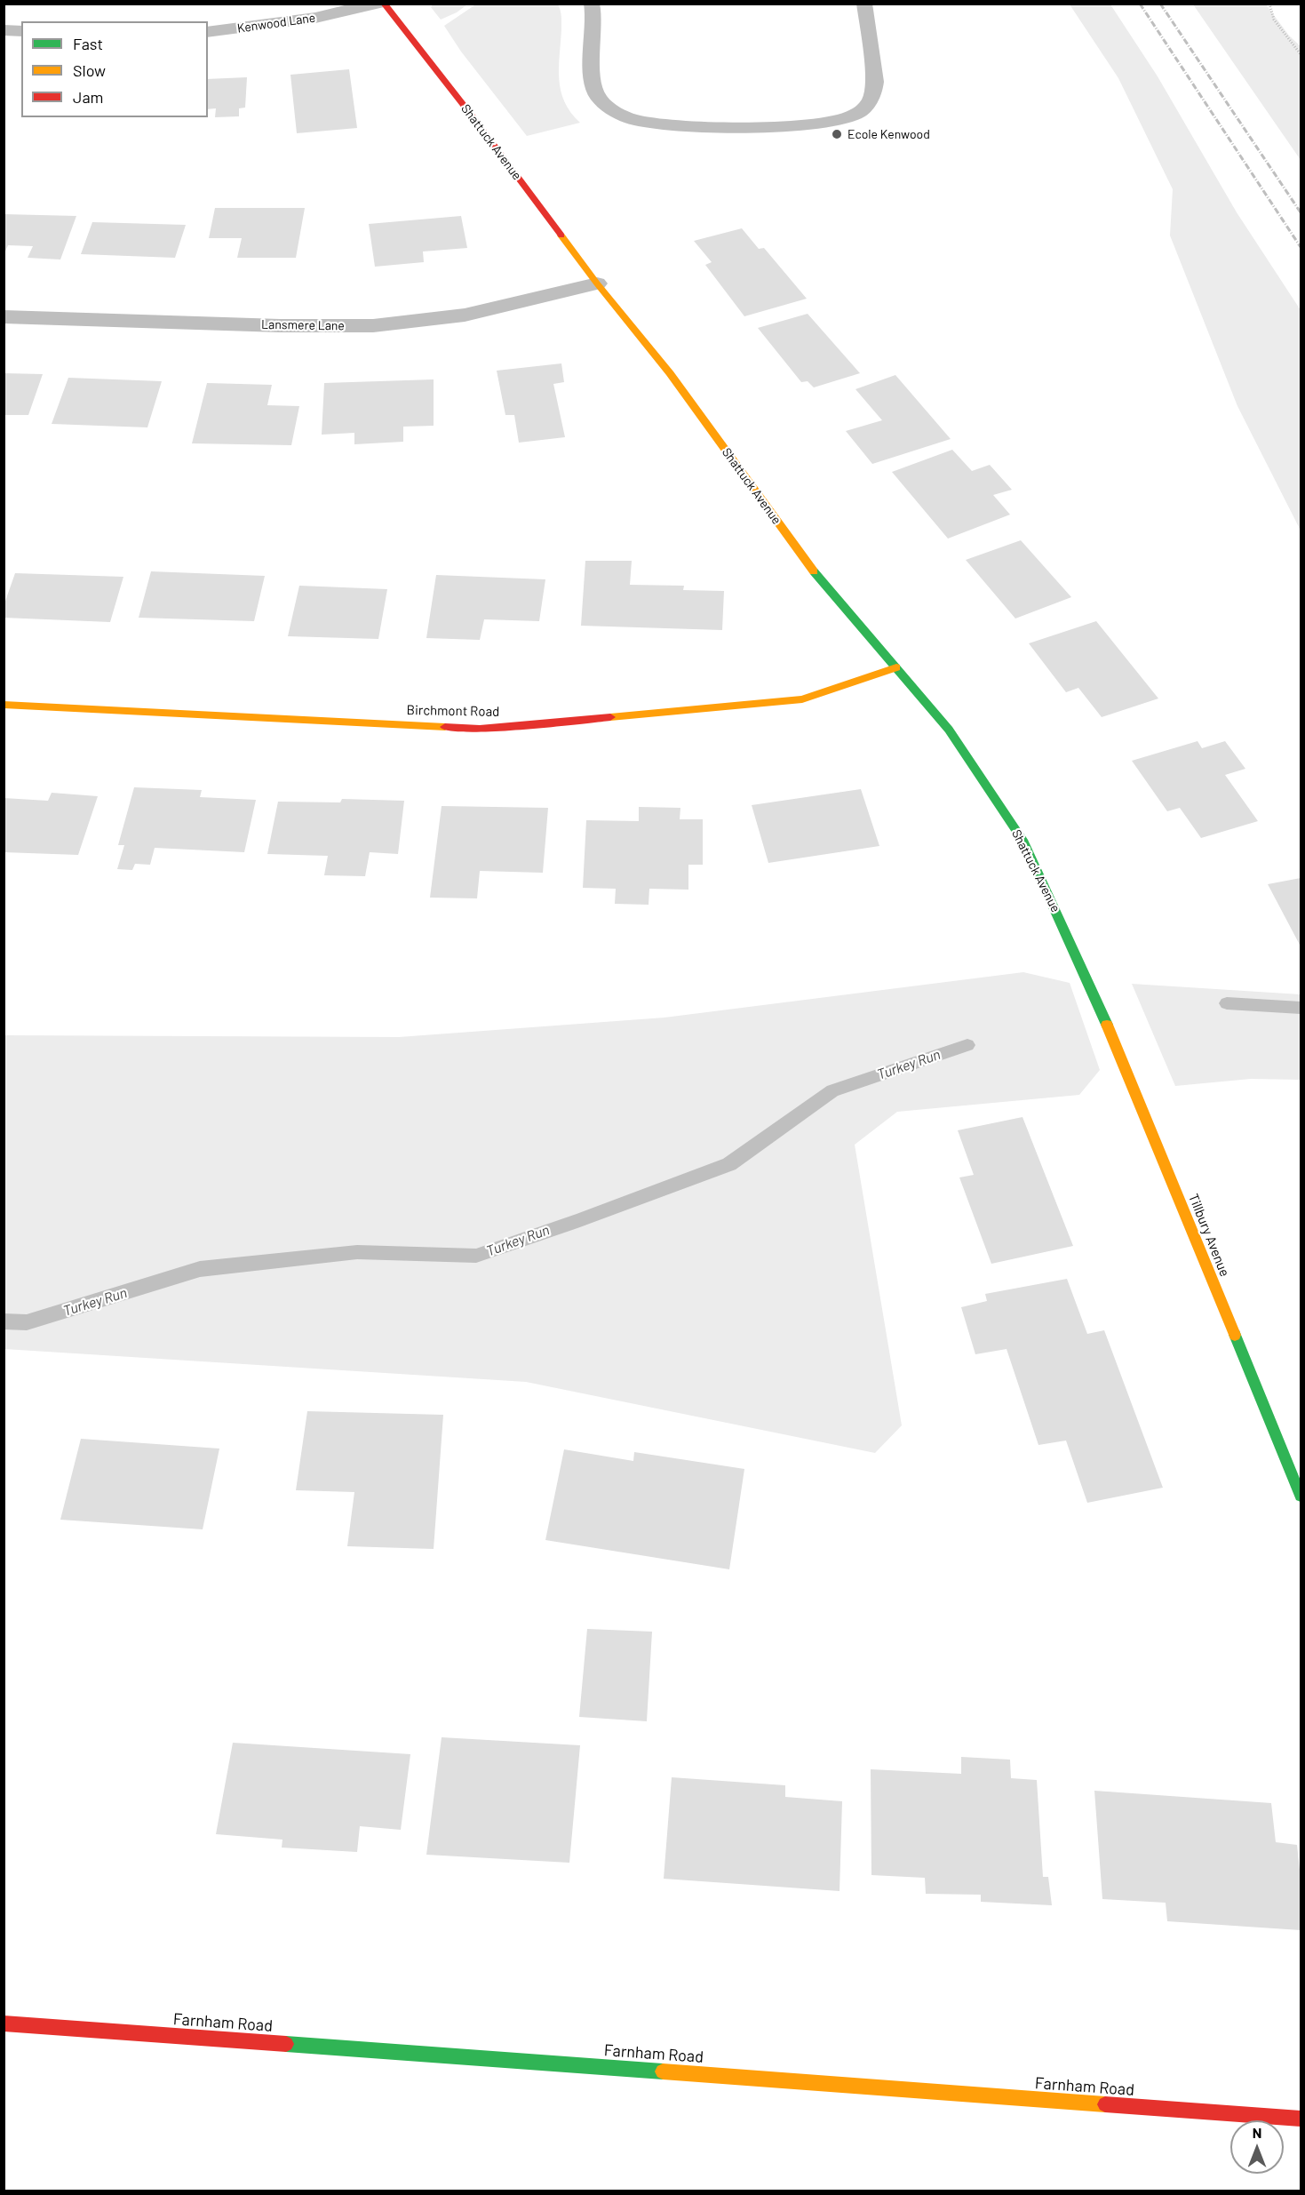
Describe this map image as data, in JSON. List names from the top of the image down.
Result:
{
  "streets": {
    "street": [
      "Kenwood Lane",
      "Shattuck Avenue",
      "Lansmere Lane",
      "Birchmont Road",
      "Tillbury Avenue",
      "Farnham Road"
    ]
  },
  "crossings": [
    ["Shattuck Avenue", "Lansmere Lane"],
    ["Shattuck Avenue", "Birchmont Road"],
    ["Shattuck Avenue", "Tillbury Avenue"]
  ],
  "water": ["Turkey Run"],
  "places": ["Ecole Kenwood"],
  "legend": ["Fast", "Slow", "Jam"],
  "north": "top"
}
